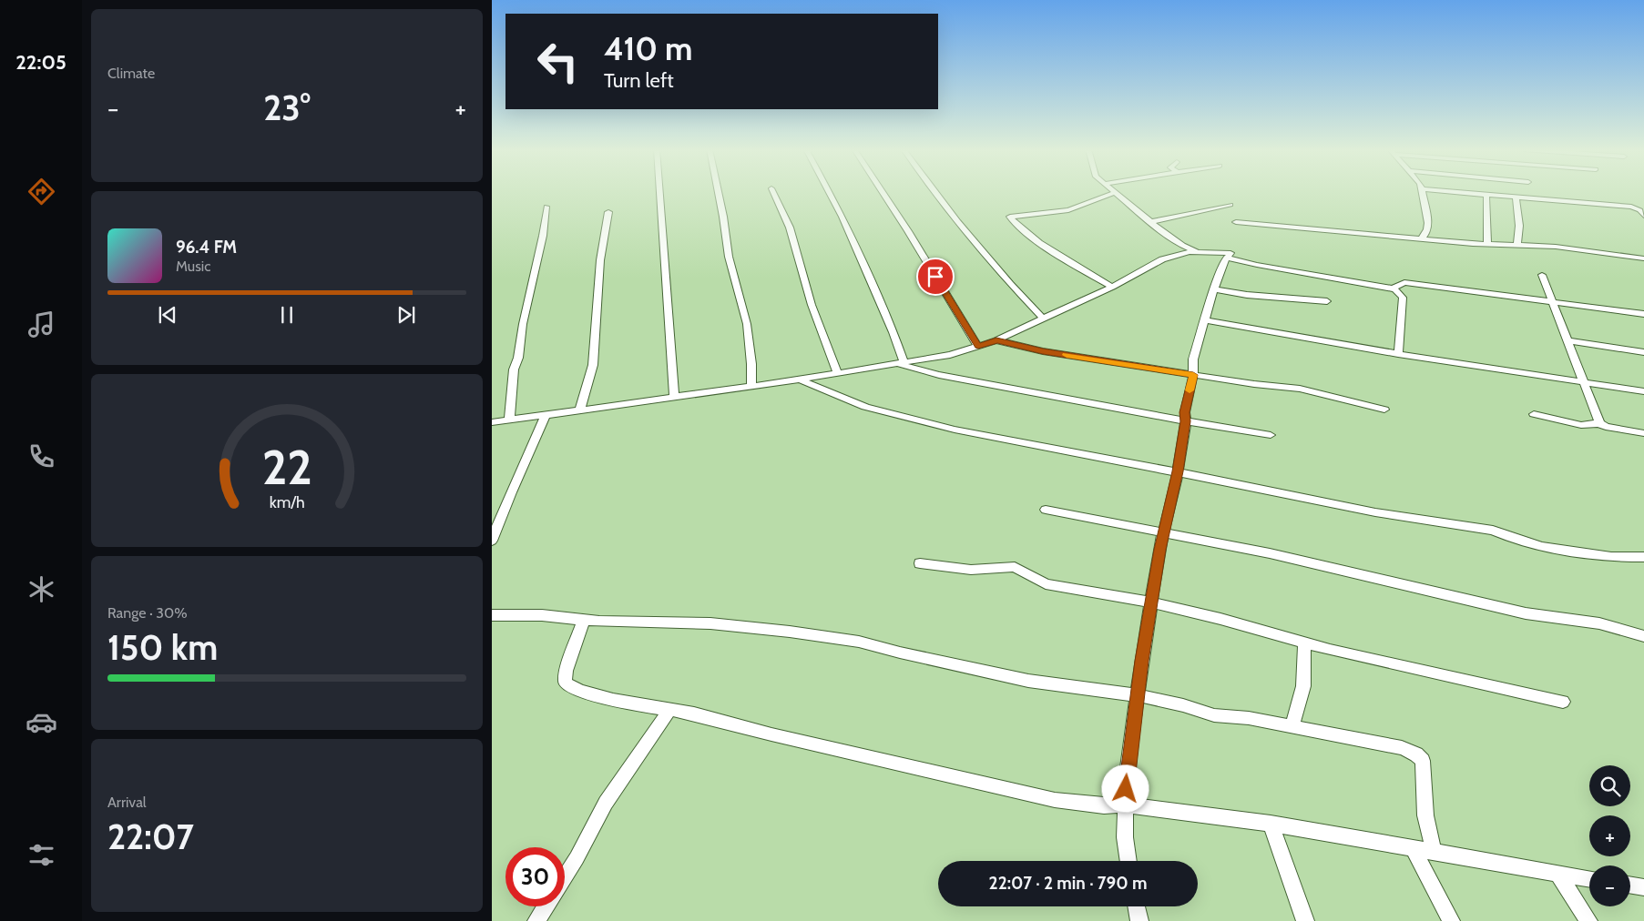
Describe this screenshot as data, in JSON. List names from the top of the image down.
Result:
{
  "page": {
    "tabs": "22:05",
    "tile": [
      "Climate",
      ["Range · 30%", "150 km"],
      ["Arrival", "22:07"]
    ],
    "turn": ["410 m", "Turn left"],
    "heat": ["−", "23°", "+"],
    "song": ["96.4 FM", "Music"],
    "map_buttons": ["+", "−"],
    "limit": "30",
    "trip": "22:07 · 2 min · 790 m",
    "gauge": ["22", "km/h"]
  }
}
